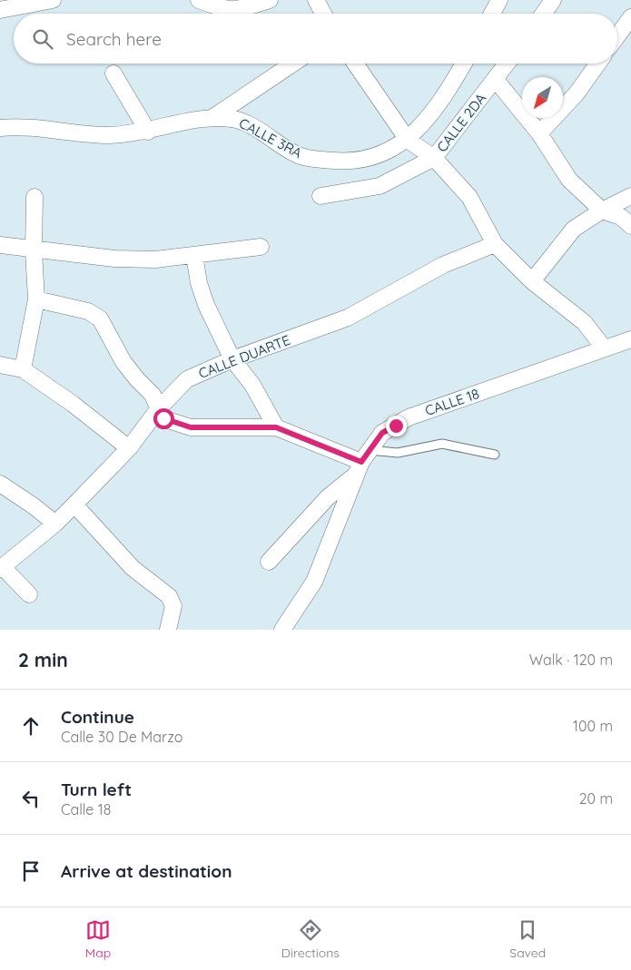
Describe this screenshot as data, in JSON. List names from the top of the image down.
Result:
{
  "streets": {
    "street": [
      "CALLE 2DA",
      "CALLE 3RA",
      "CALLE DUARTE",
      "CALLE 18"
    ]
  },
  "north": "bottom left",
  "page": {
    "search": "Search here",
    "heading": ["2 min", "Walk · 120 m"],
    "list": [
      ["Continue", "Calle 30 De Marzo", "100 m"],
      ["Turn left", "Calle 18", "20 m"],
      "Arrive at destination"
    ],
    "nav": ["Map", "Directions", "Saved"]
  }
}
